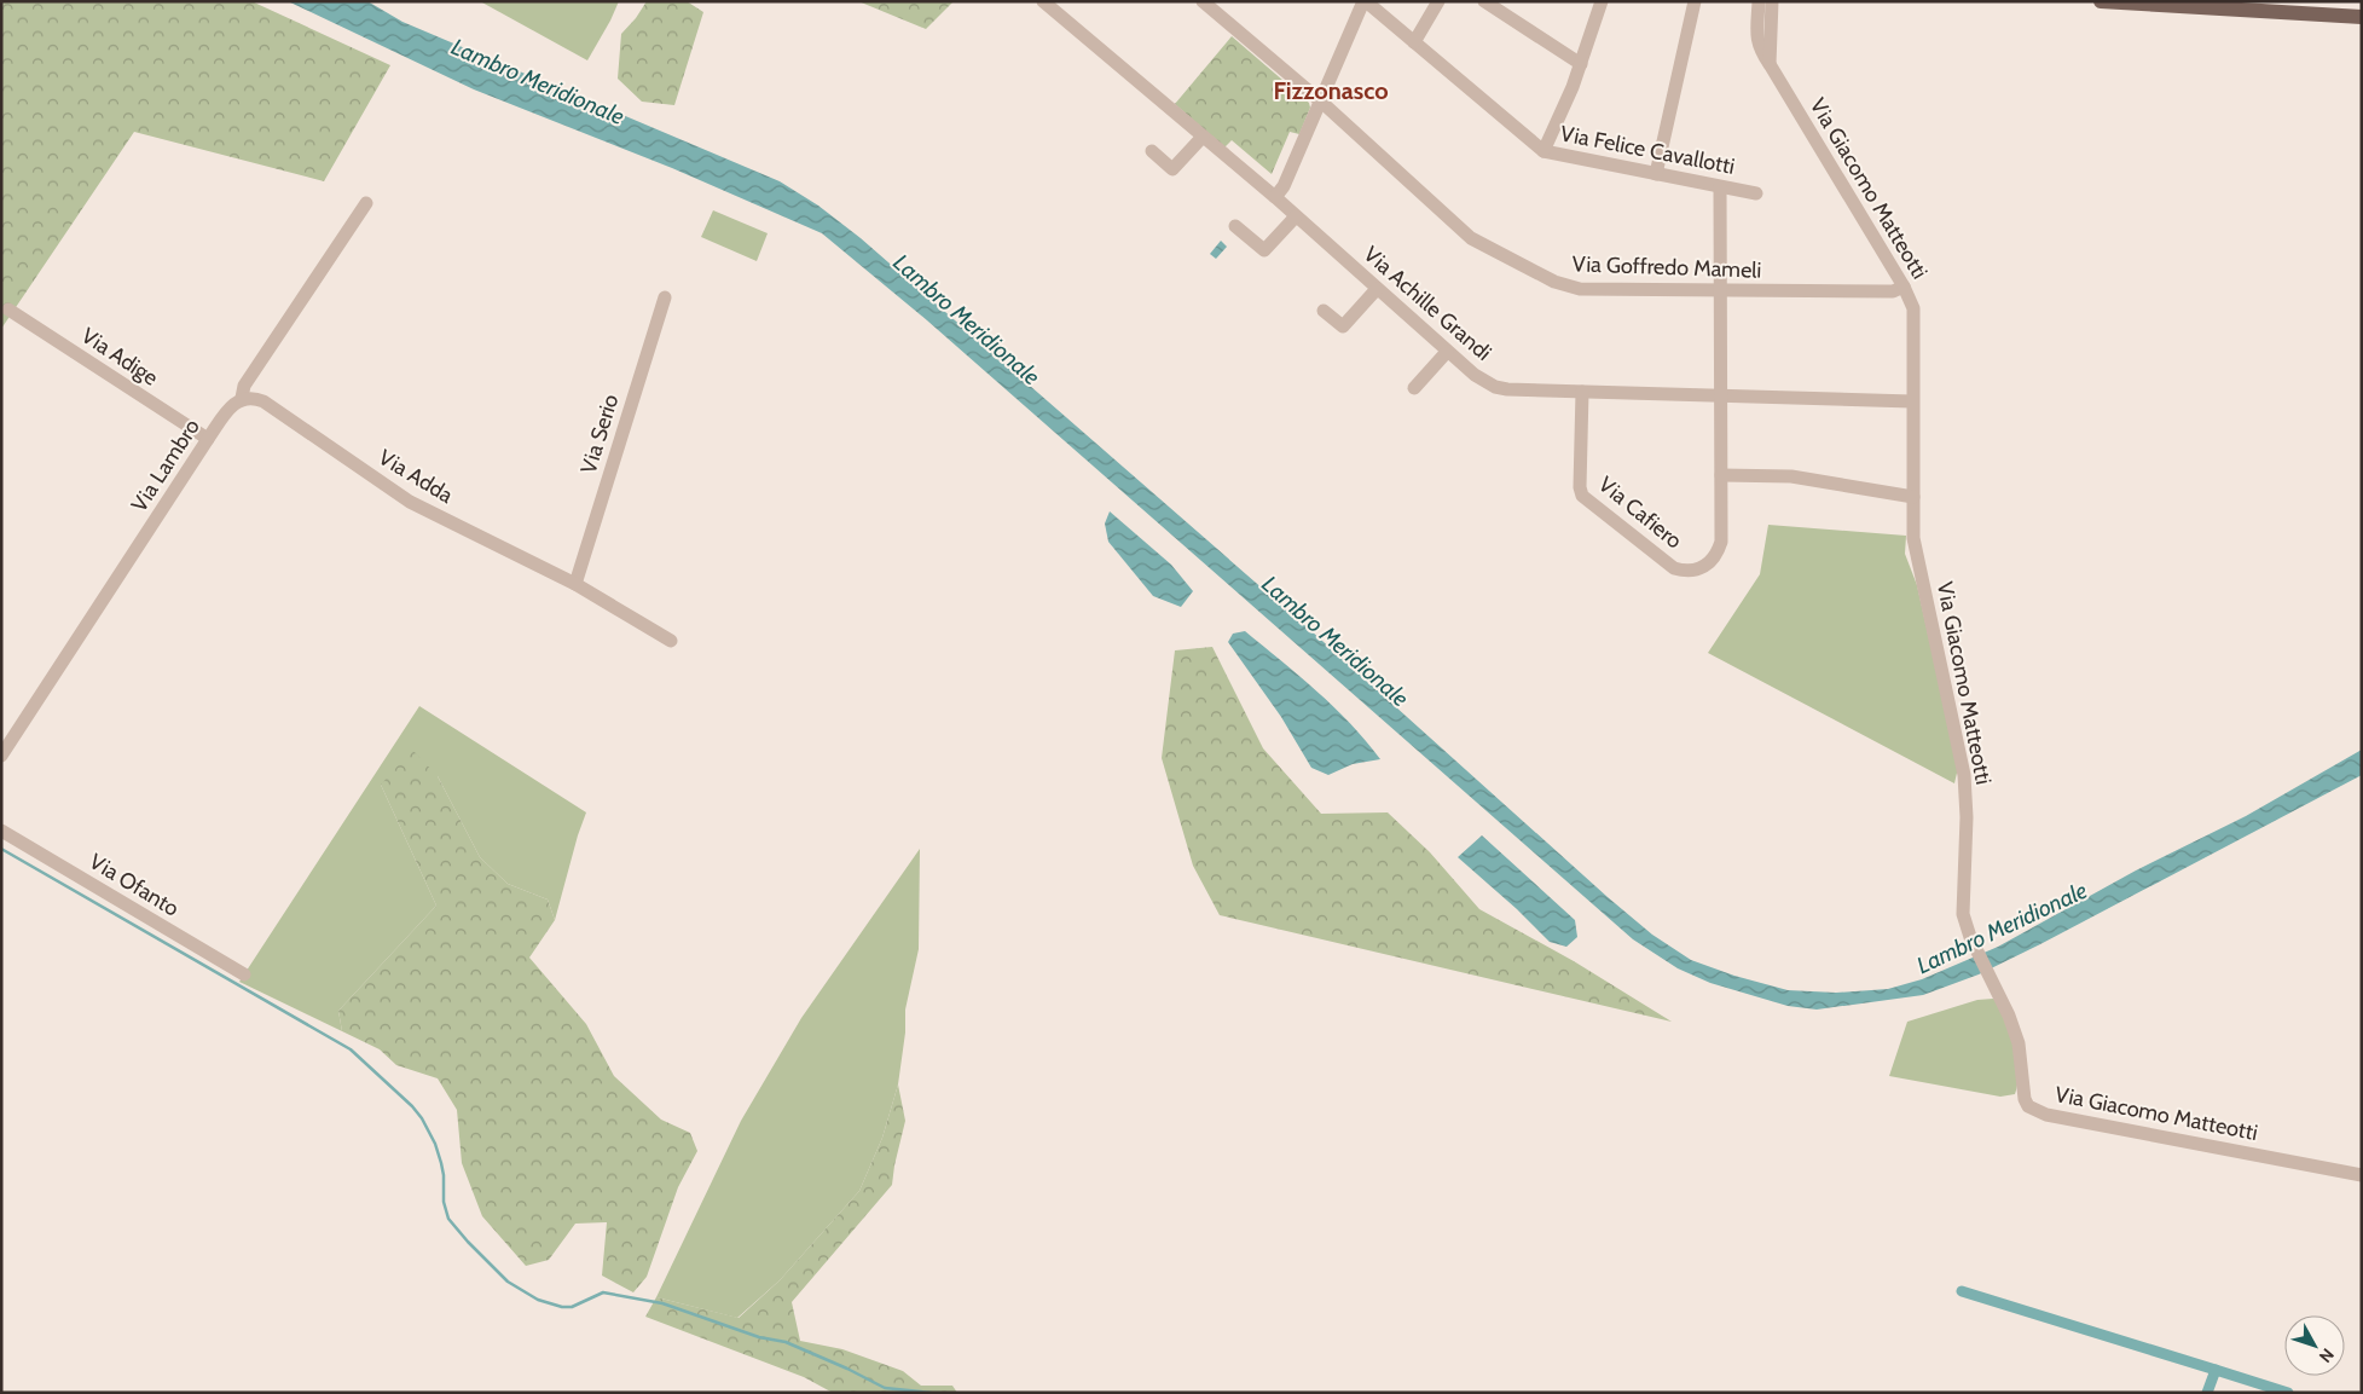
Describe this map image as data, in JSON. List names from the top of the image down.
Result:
{
  "streets": {
    "street": [
      "Via Felice Cavallotti",
      "Via Giacomo Matteotti",
      "Via Goffredo Mameli",
      "Via Achille Grandi",
      "Via Adige",
      "Via Serio",
      "Via Lambro",
      "Via Adda",
      "Via Cafiero",
      "Via Ofanto"
    ]
  },
  "crossings": [
    ["Via Felice Cavallotti", "Via Cafiero"],
    ["Via Giacomo Matteotti", "Via Goffredo Mameli"],
    ["Via Giacomo Matteotti", "Via Achille Grandi"],
    ["Via Goffredo Mameli", "Via Cafiero"],
    ["Via Achille Grandi", "Via Cafiero"],
    ["Via Adige", "Via Lambro"],
    ["Via Serio", "Via Adda"],
    ["Via Lambro", "Via Adda"]
  ],
  "districts": ["Fizzonasco"],
  "water": ["Lambro Meridionale"],
  "north": "bottom right"
}
